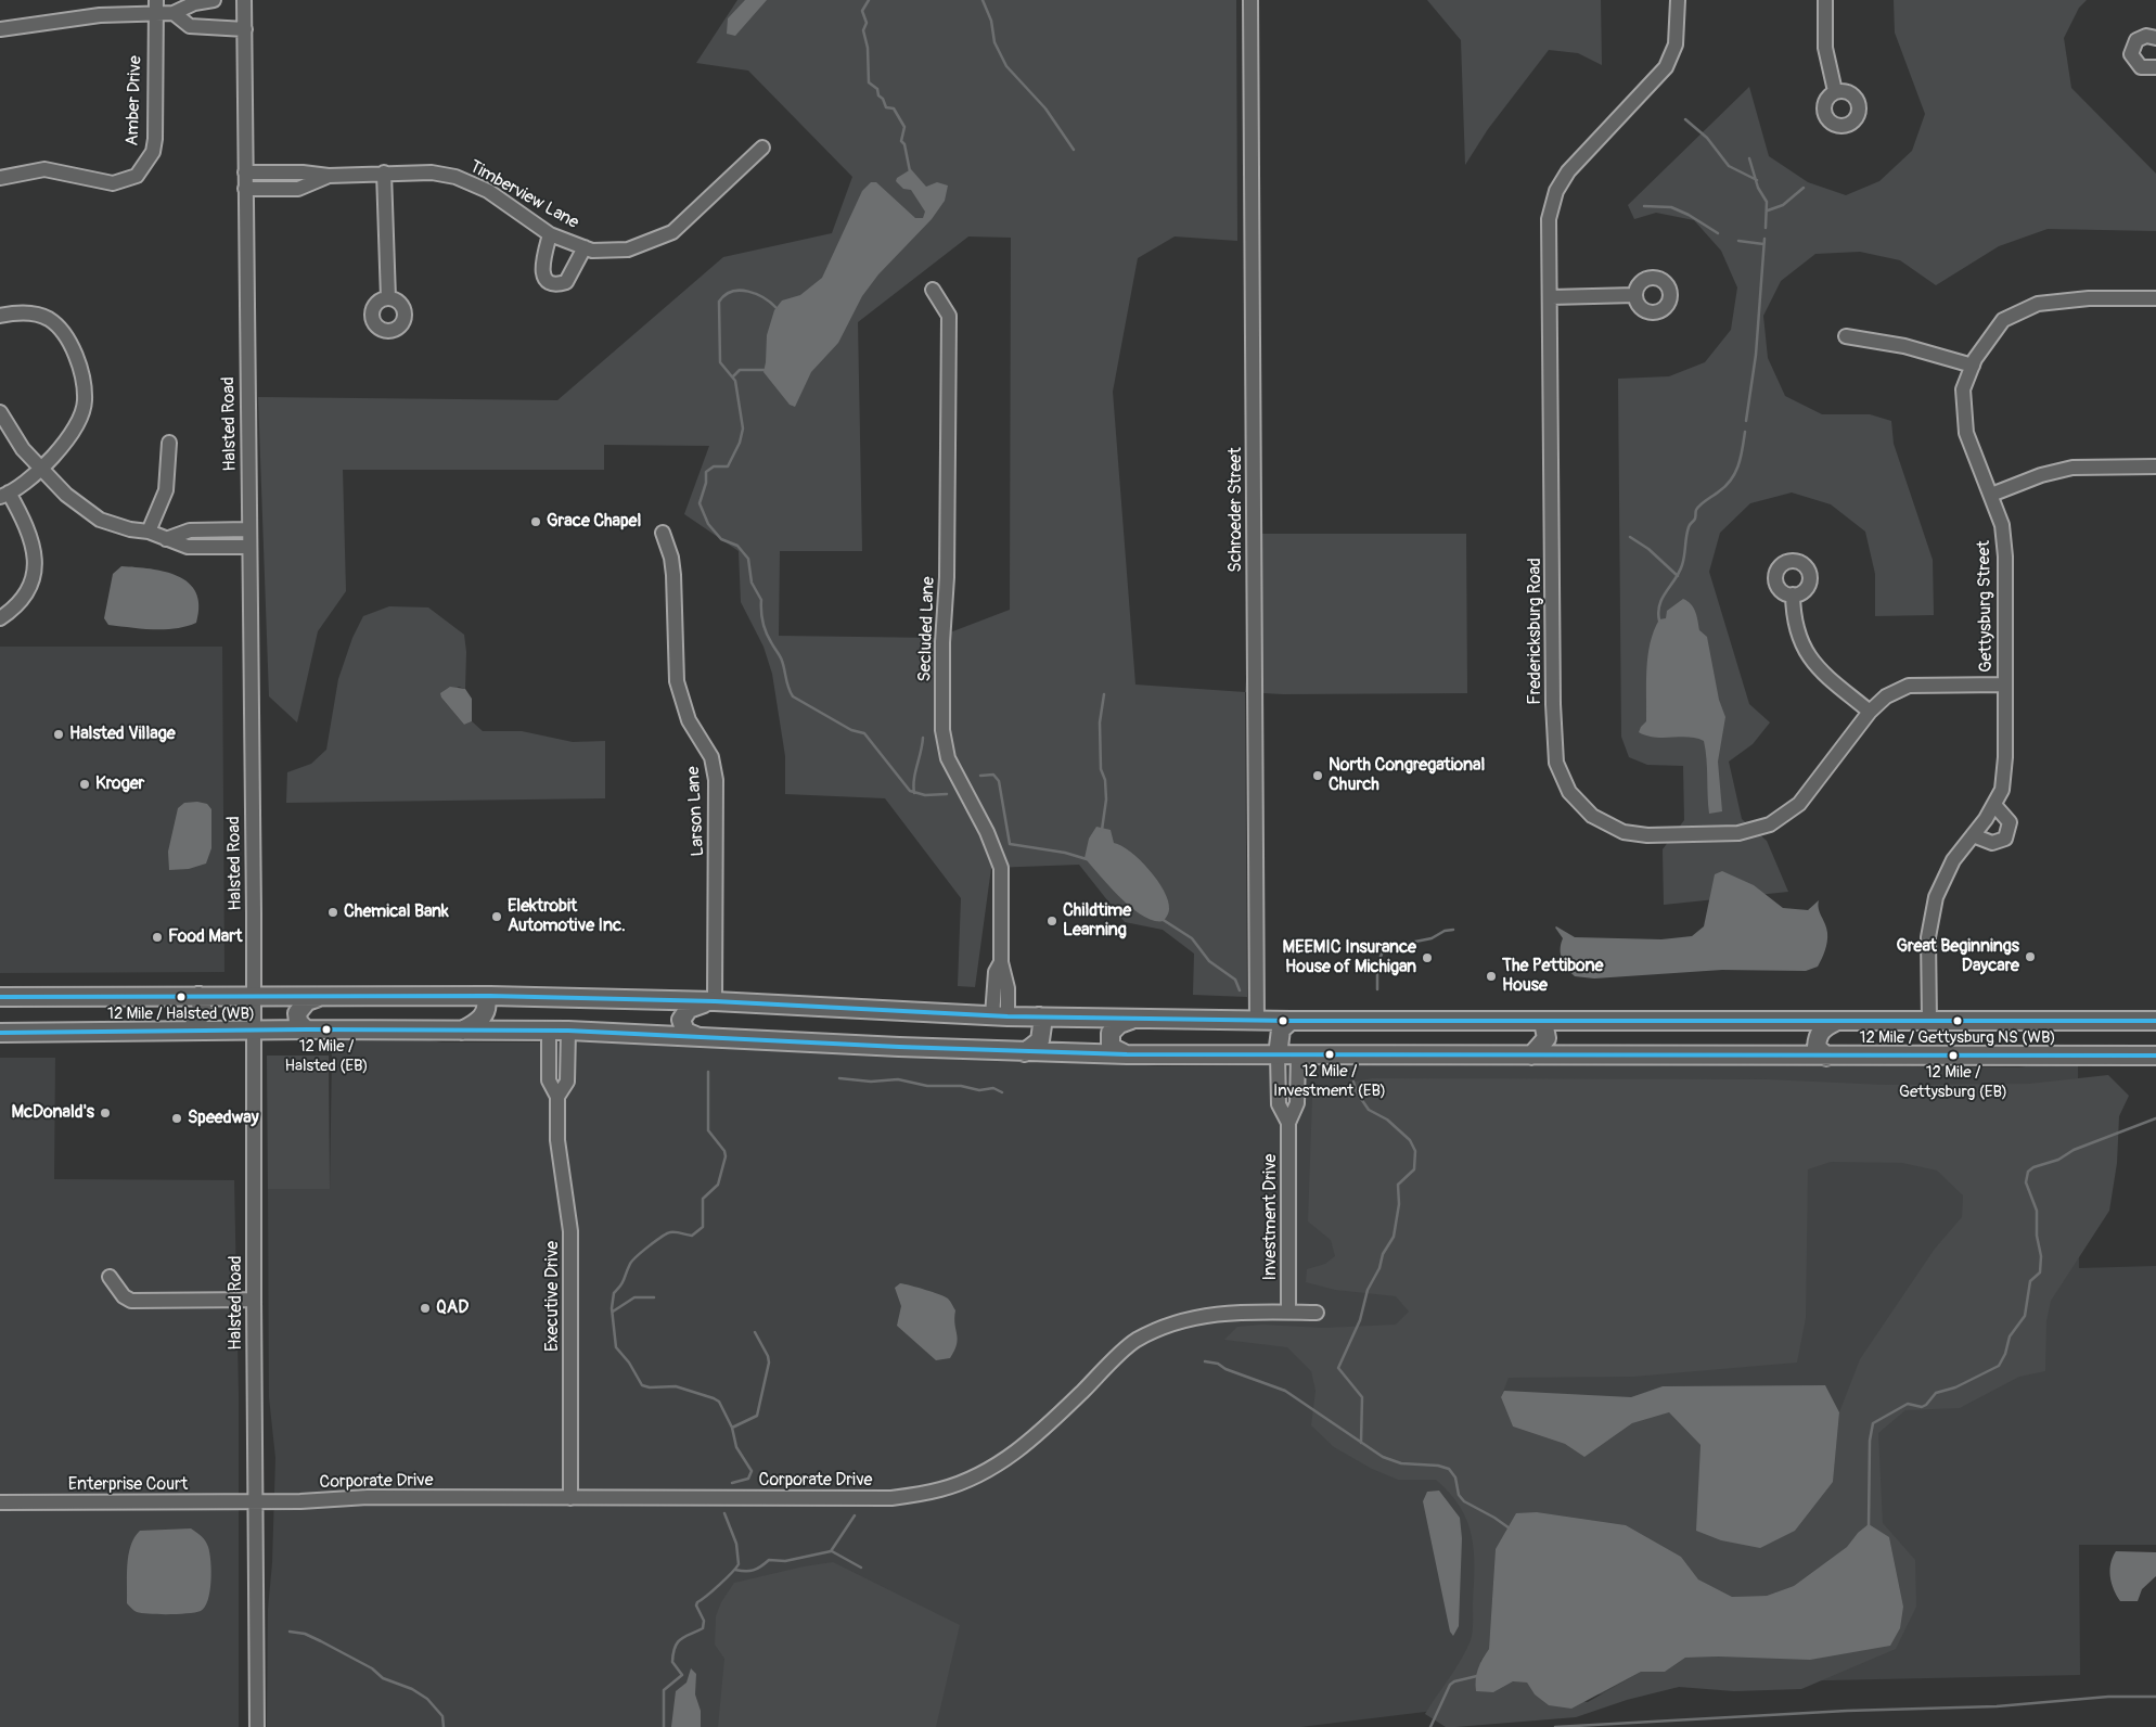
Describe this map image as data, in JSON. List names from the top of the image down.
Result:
{
  "streets": {
    "street": [
      "Amber Drive",
      "Timberview Lane",
      "Halsted Road",
      "Schroeder Street",
      "Gettysburg Street",
      "Secluded Lane",
      "Fredericksburg Road",
      "Larson Lane",
      "Investment Drive",
      "Executive Drive",
      "Corporate Drive",
      "Enterprise Court"
    ]
  },
  "crossings": [
    ["Timberview Lane", "Halsted Road"],
    ["Halsted Road", "Corporate Drive"],
    ["Halsted Road", "Enterprise Court"],
    ["Gettysburg Street", "Fredericksburg Road"],
    ["Investment Drive", "Corporate Drive"],
    ["Executive Drive", "Corporate Drive"],
    ["Corporate Drive", "Enterprise Court"]
  ],
  "places": [
    "Grace Chapel",
    "Halsted Village",
    "North Congregational Church",
    "Kroger",
    "Chemical Bank",
    "Elektrobit Automotive Inc.",
    "Childtime Learning",
    "Food Mart",
    "Great Beginnings Daycare",
    "MEEMIC Insurance House of Michigan",
    "The Pettibone House",
    "12 Mile / Halsted (WB)",
    "12 Mile / Gettysburg NS (WB)",
    "12 Mile / Halsted (EB)",
    "12 Mile / Investment (EB)",
    "12 Mile / Gettysburg (EB)",
    "McDonald's",
    "Speedway",
    "QAD"
  ]
}
